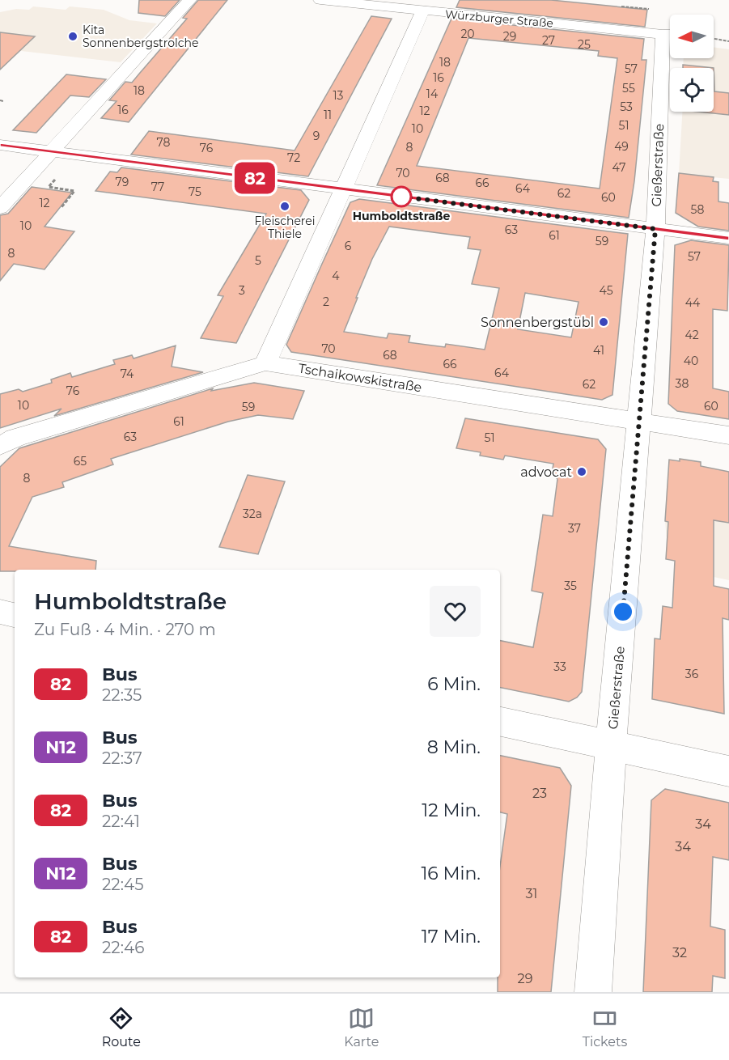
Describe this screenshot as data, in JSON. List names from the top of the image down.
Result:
{
  "streets": {
    "street": ["Würzburger Straße", "Gießerstraße", "Tschaikowskistraße"]
  },
  "crossings": [
    ["Gießerstraße", "Tschaikowskistraße"]
  ],
  "places": [
    "Kita Sonnenbergstrolche",
    "Humboldtstraße",
    "Fleischerei Thiele",
    "Sonnenbergstübl",
    "advocat"
  ],
  "lines": ["bus line 82"],
  "house_numbers": [
    "20",
    "29",
    "27",
    "25",
    "18",
    "57",
    "16",
    "55",
    "18",
    "14",
    "13",
    "53",
    "16",
    "12",
    "11",
    "51",
    "10",
    "9",
    "78",
    "49",
    "8",
    "76",
    "72",
    "47",
    "70",
    "68",
    "79",
    "66",
    "77",
    "64",
    "75",
    "62",
    "60",
    "12",
    "58",
    "10",
    "63",
    "61",
    "59",
    "6",
    "8",
    "57",
    "5",
    "4",
    "3",
    "45",
    "2",
    "44",
    "42",
    "70",
    "41",
    "68",
    "40",
    "66",
    "64",
    "74",
    "38",
    "62",
    "76",
    "10",
    "60",
    "59",
    "61",
    "63",
    "51",
    "65",
    "8",
    "32a",
    "37",
    "35",
    "33",
    "36",
    "23",
    "34",
    "34",
    "31",
    "32",
    "29"
  ],
  "north": "left",
  "page": {
    "on_map": "82",
    "heading": ["Humboldtstraße", "Zu Fuß · 4 Min. · 270 m"],
    "list": [
      {
        "mark": "82",
        "name": "Bus",
        "note": "22:35",
        "value": "6 Min."
      },
      {
        "mark": "N12",
        "name": "Bus",
        "note": "22:37",
        "value": "8 Min."
      },
      {
        "mark": "82",
        "name": "Bus",
        "note": "22:41",
        "value": "12 Min."
      },
      {
        "mark": "N12",
        "name": "Bus",
        "note": "22:45",
        "value": "16 Min."
      },
      {
        "mark": "82",
        "name": "Bus",
        "note": "22:46",
        "value": "17 Min."
      }
    ],
    "tabs": ["Route", "Karte", "Tickets"]
  }
}
